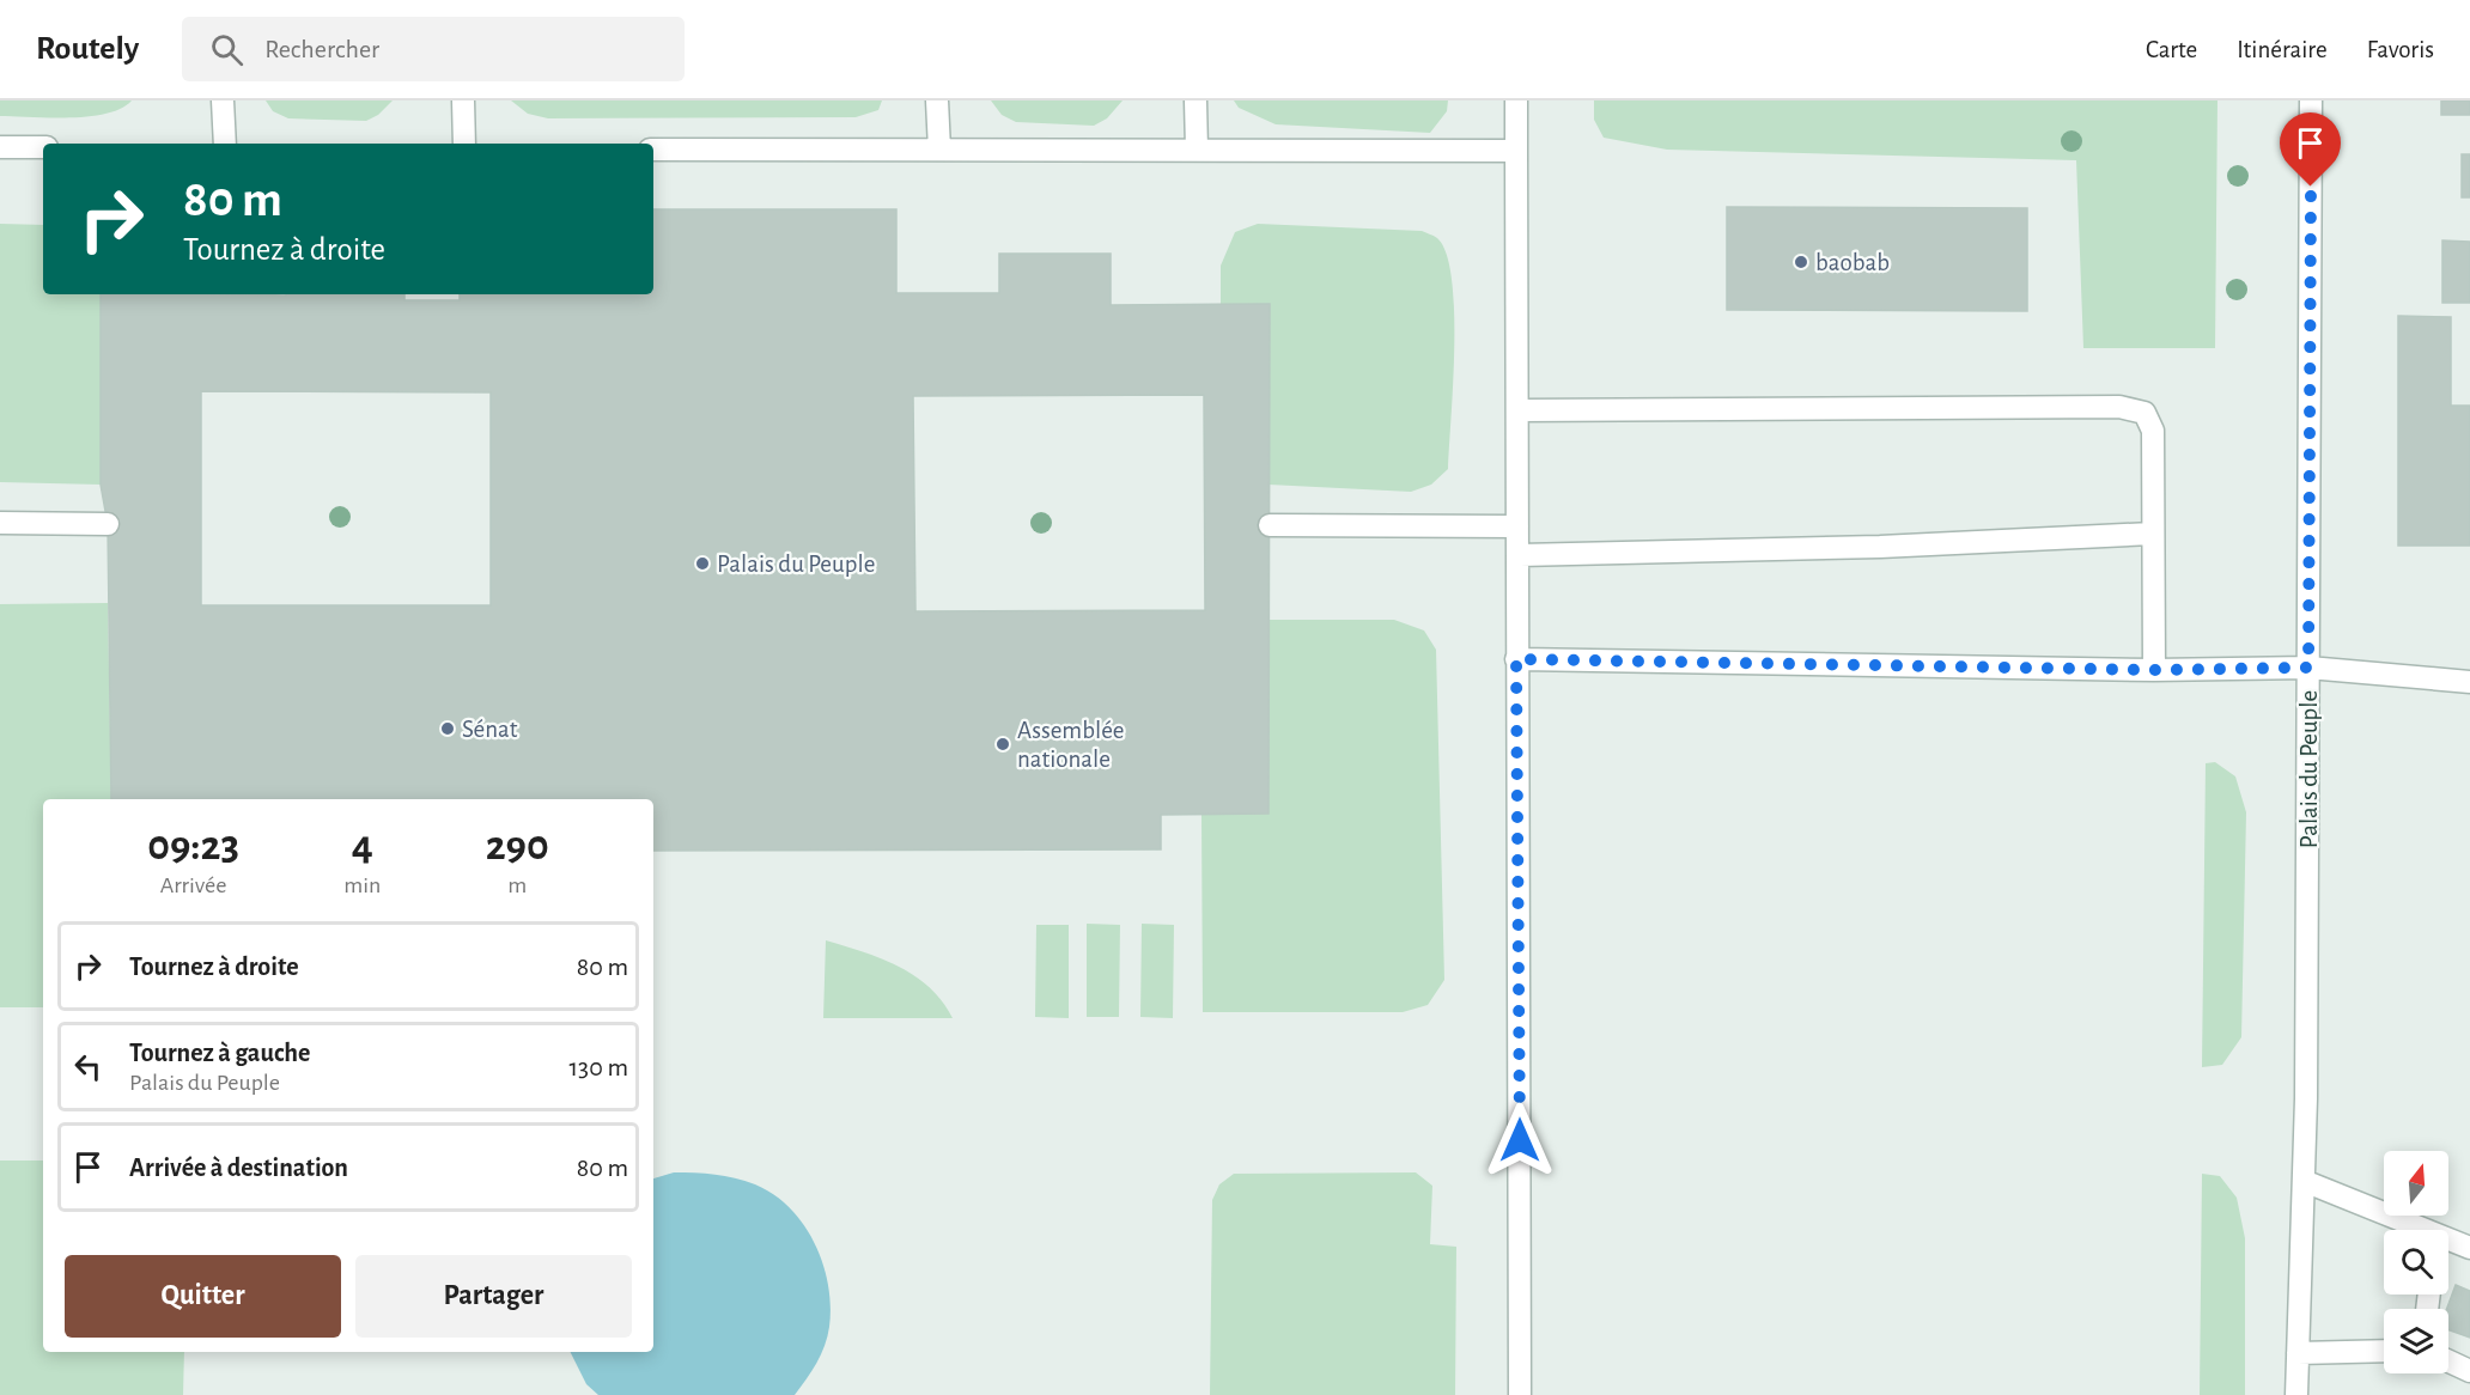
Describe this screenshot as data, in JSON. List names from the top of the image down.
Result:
{
  "streets": {
    "street": ["Palais du Peuple"]
  },
  "places": [
    "baobab",
    "Palais du Peuple",
    "Sénat",
    "Assemblée nationale"
  ],
  "north": "top",
  "page": {
    "header": "Routely",
    "search": "Rechercher",
    "nav": ["Carte", "Itinéraire", "Favoris"],
    "turn": ["80 m", "Tournez à droite"],
    "eta": [
      "09:23",
      "Arrivée",
      "4",
      "min",
      "290",
      "m"
    ],
    "list": [
      {
        "name": "Tournez à droite",
        "value": "80 m"
      },
      {
        "name": "Tournez à gauche",
        "note": "Palais du Peuple",
        "value": "130 m"
      },
      {
        "name": "Arrivée à destination",
        "value": "80 m"
      }
    ],
    "buttons": ["Quitter", "Partager"]
  }
}
